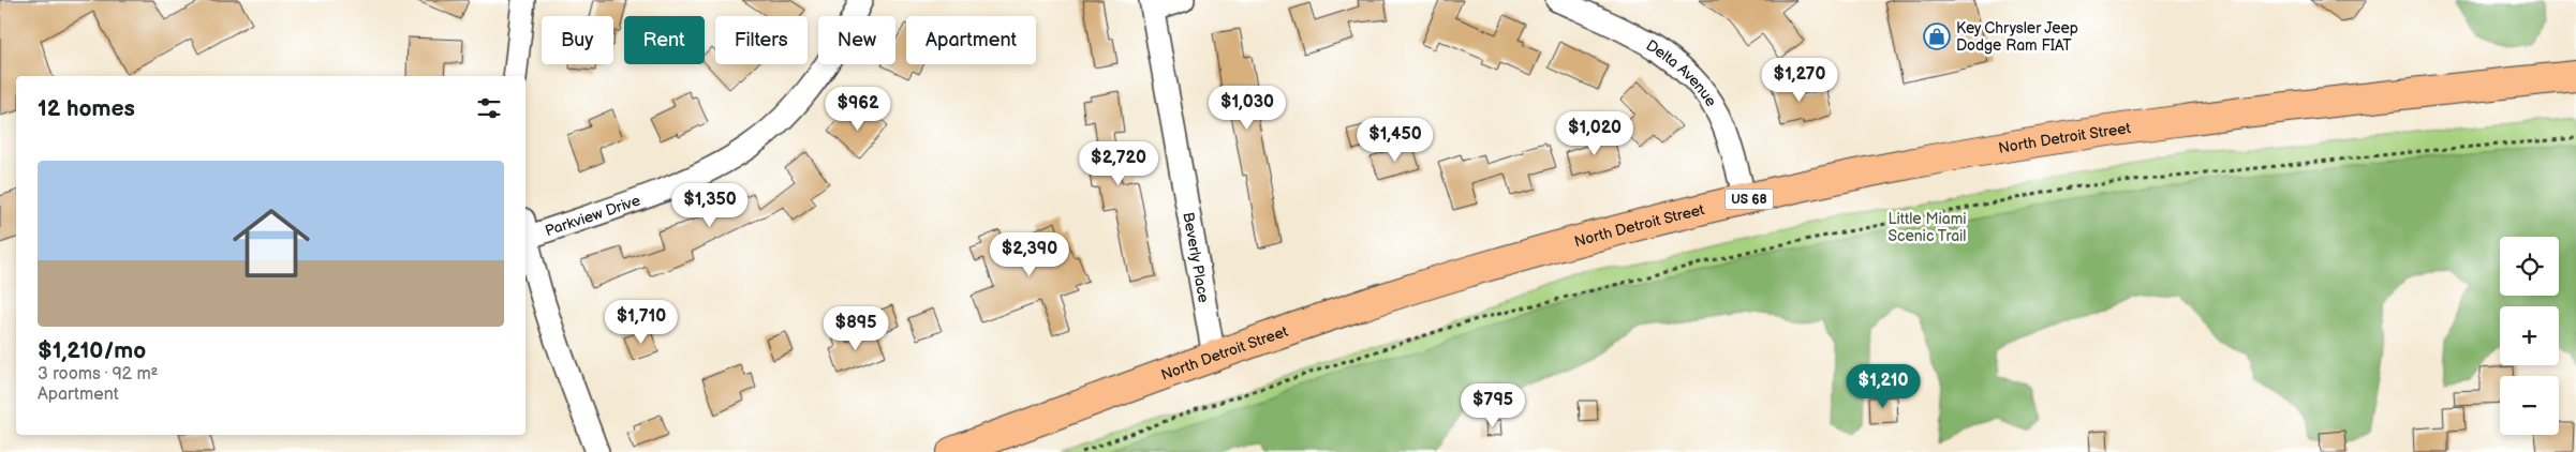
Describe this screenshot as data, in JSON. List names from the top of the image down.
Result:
{
  "streets": {
    "highway": ["North Detroit Street", "US 68"],
    "street": ["Delta Avenue", "Parkview Drive", "Beverly Place"]
  },
  "crossings": [
    ["Delta Avenue", "North Detroit Street"],
    ["North Detroit Street", "Beverly Place"]
  ],
  "parks": ["Little Miami Scenic Trail"],
  "places": {
    "shop": ["Key Chrysler Jeep Dodge Ram FIAT"]
  },
  "page": {
    "chip": [
      "Buy",
      "Rent",
      "Filters",
      "New",
      "Apartment"
    ],
    "price": [
      "$1,270",
      "$1,030",
      "$962",
      "$1,020",
      "$1,450",
      "$2,720",
      "$1,350",
      "$2,390",
      "$1,710",
      "$895",
      "$1,210",
      "$795"
    ],
    "heading": "12 homes",
    "list": [
      {
        "name": "$1,210/mo",
        "note": "3 rooms · 92 m² · Apartment"
      }
    ],
    "map_buttons": ["+", "−"]
  }
}
